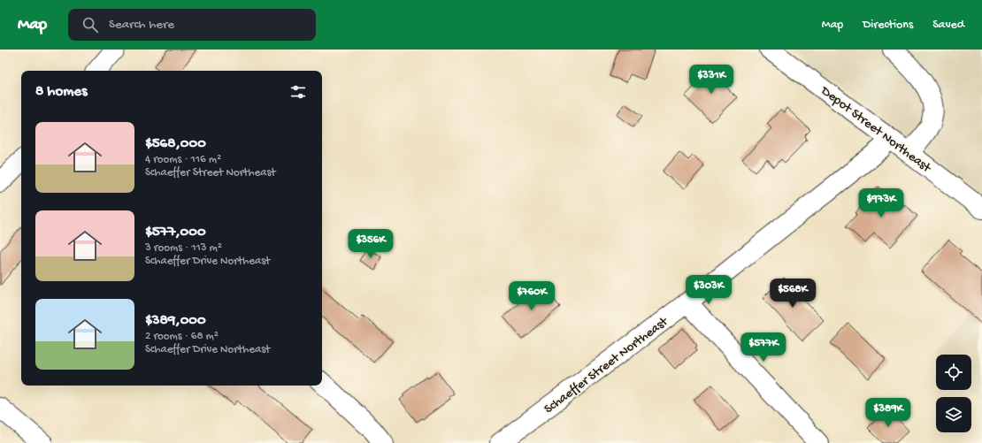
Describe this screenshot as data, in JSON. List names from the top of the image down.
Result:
{
  "streets": {
    "street": ["Depot Street Northeast", "Schaeffer Street Northeast"]
  },
  "crossings": [
    ["Depot Street Northeast", "Schaeffer Street Northeast"]
  ],
  "page": {
    "header": "Map",
    "search": "Search here",
    "nav": ["Map", "Directions", "Saved"],
    "price": [
      "$331K",
      "$973K",
      "$356K",
      "$303K",
      "$568K",
      "$760K",
      "$577K",
      "$389K"
    ],
    "heading": "8 homes",
    "list": [
      {
        "name": "$568,000",
        "note": "4 rooms · 116 m² · Schaeffer Street Northeast"
      },
      {
        "name": "$577,000",
        "note": "3 rooms · 113 m² · Schaeffer Drive Northeast"
      },
      {
        "name": "$389,000",
        "note": "2 rooms · 68 m² · Schaeffer Drive Northeast"
      }
    ]
  }
}
